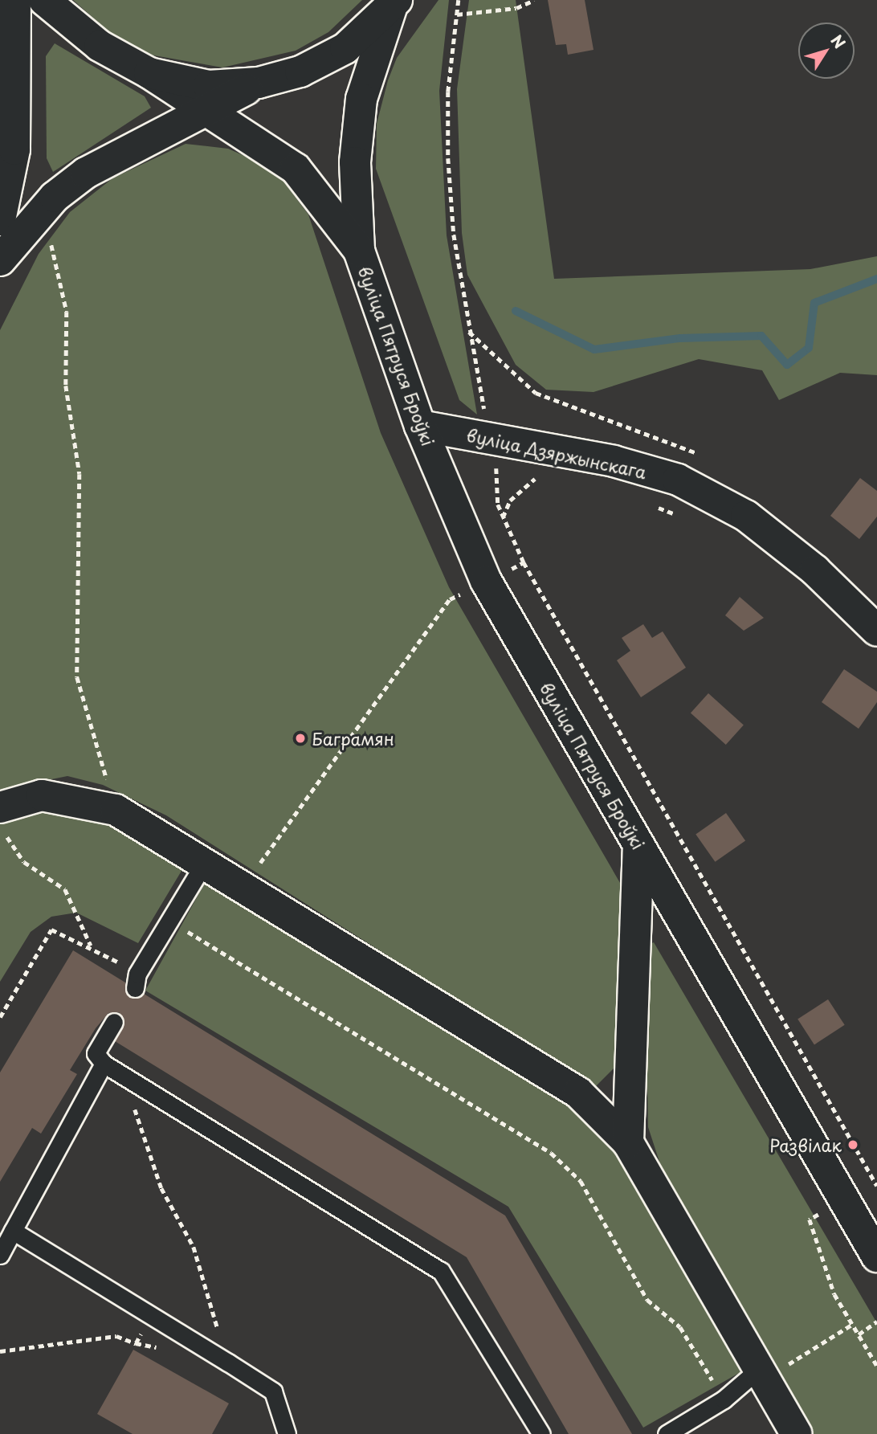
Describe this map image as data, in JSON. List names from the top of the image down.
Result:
{
  "streets": {
    "main road": ["вуліца Пятруся Броўкі", "вуліца Дзяржынскага"]
  },
  "crossings": [
    ["вуліца Пятруся Броўкі", "вуліца Дзяржынскага"]
  ],
  "places": ["Баграмян", "Развілак"],
  "north": "top right"
}
